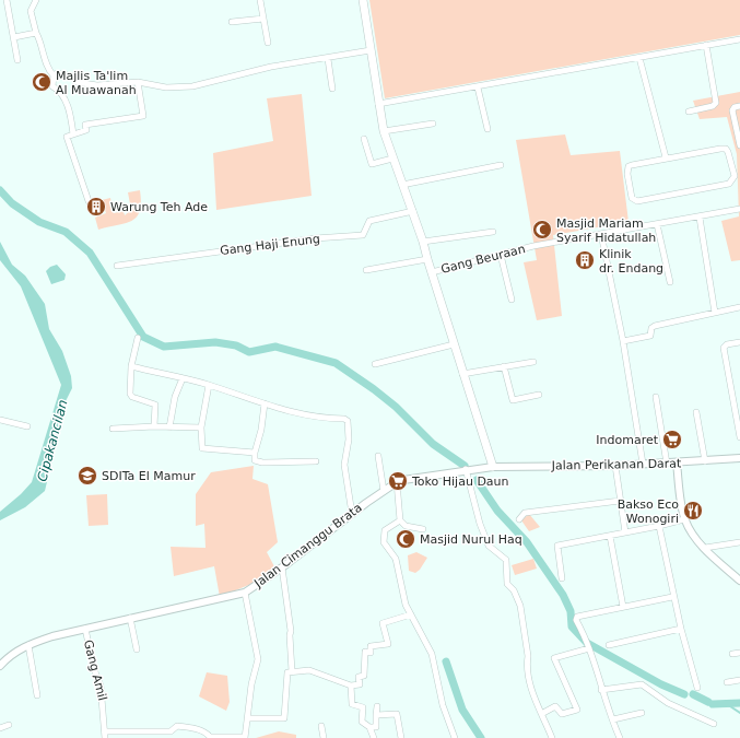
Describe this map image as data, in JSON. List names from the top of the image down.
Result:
{
  "streets": {
    "street": [
      "Gang Haji Enung",
      "Gang Beuraan",
      "Jalan Perikanan Darat",
      "Jalan Cimanggu Brata",
      "Gang Amil"
    ]
  },
  "crossings": [
    ["Jalan Perikanan Darat", "Jalan Cimanggu Brata"],
    ["Jalan Cimanggu Brata", "Gang Amil"]
  ],
  "water": ["Cipakancilan"],
  "places": {
    "mosque": ["Majlis Ta'lim Al Muawanah", "Masjid Mariam Syarif Hidatullah", "Masjid Nurul Haq"],
    "building": ["Warung Teh Ade", "Klinik dr. Endang"],
    "supermarket": ["Indomaret", "Toko Hijau Daun"],
    "school or university": ["SDITa El Mamur"],
    "restaurant": ["Bakso Eco Wonogiri"]
  }
}
